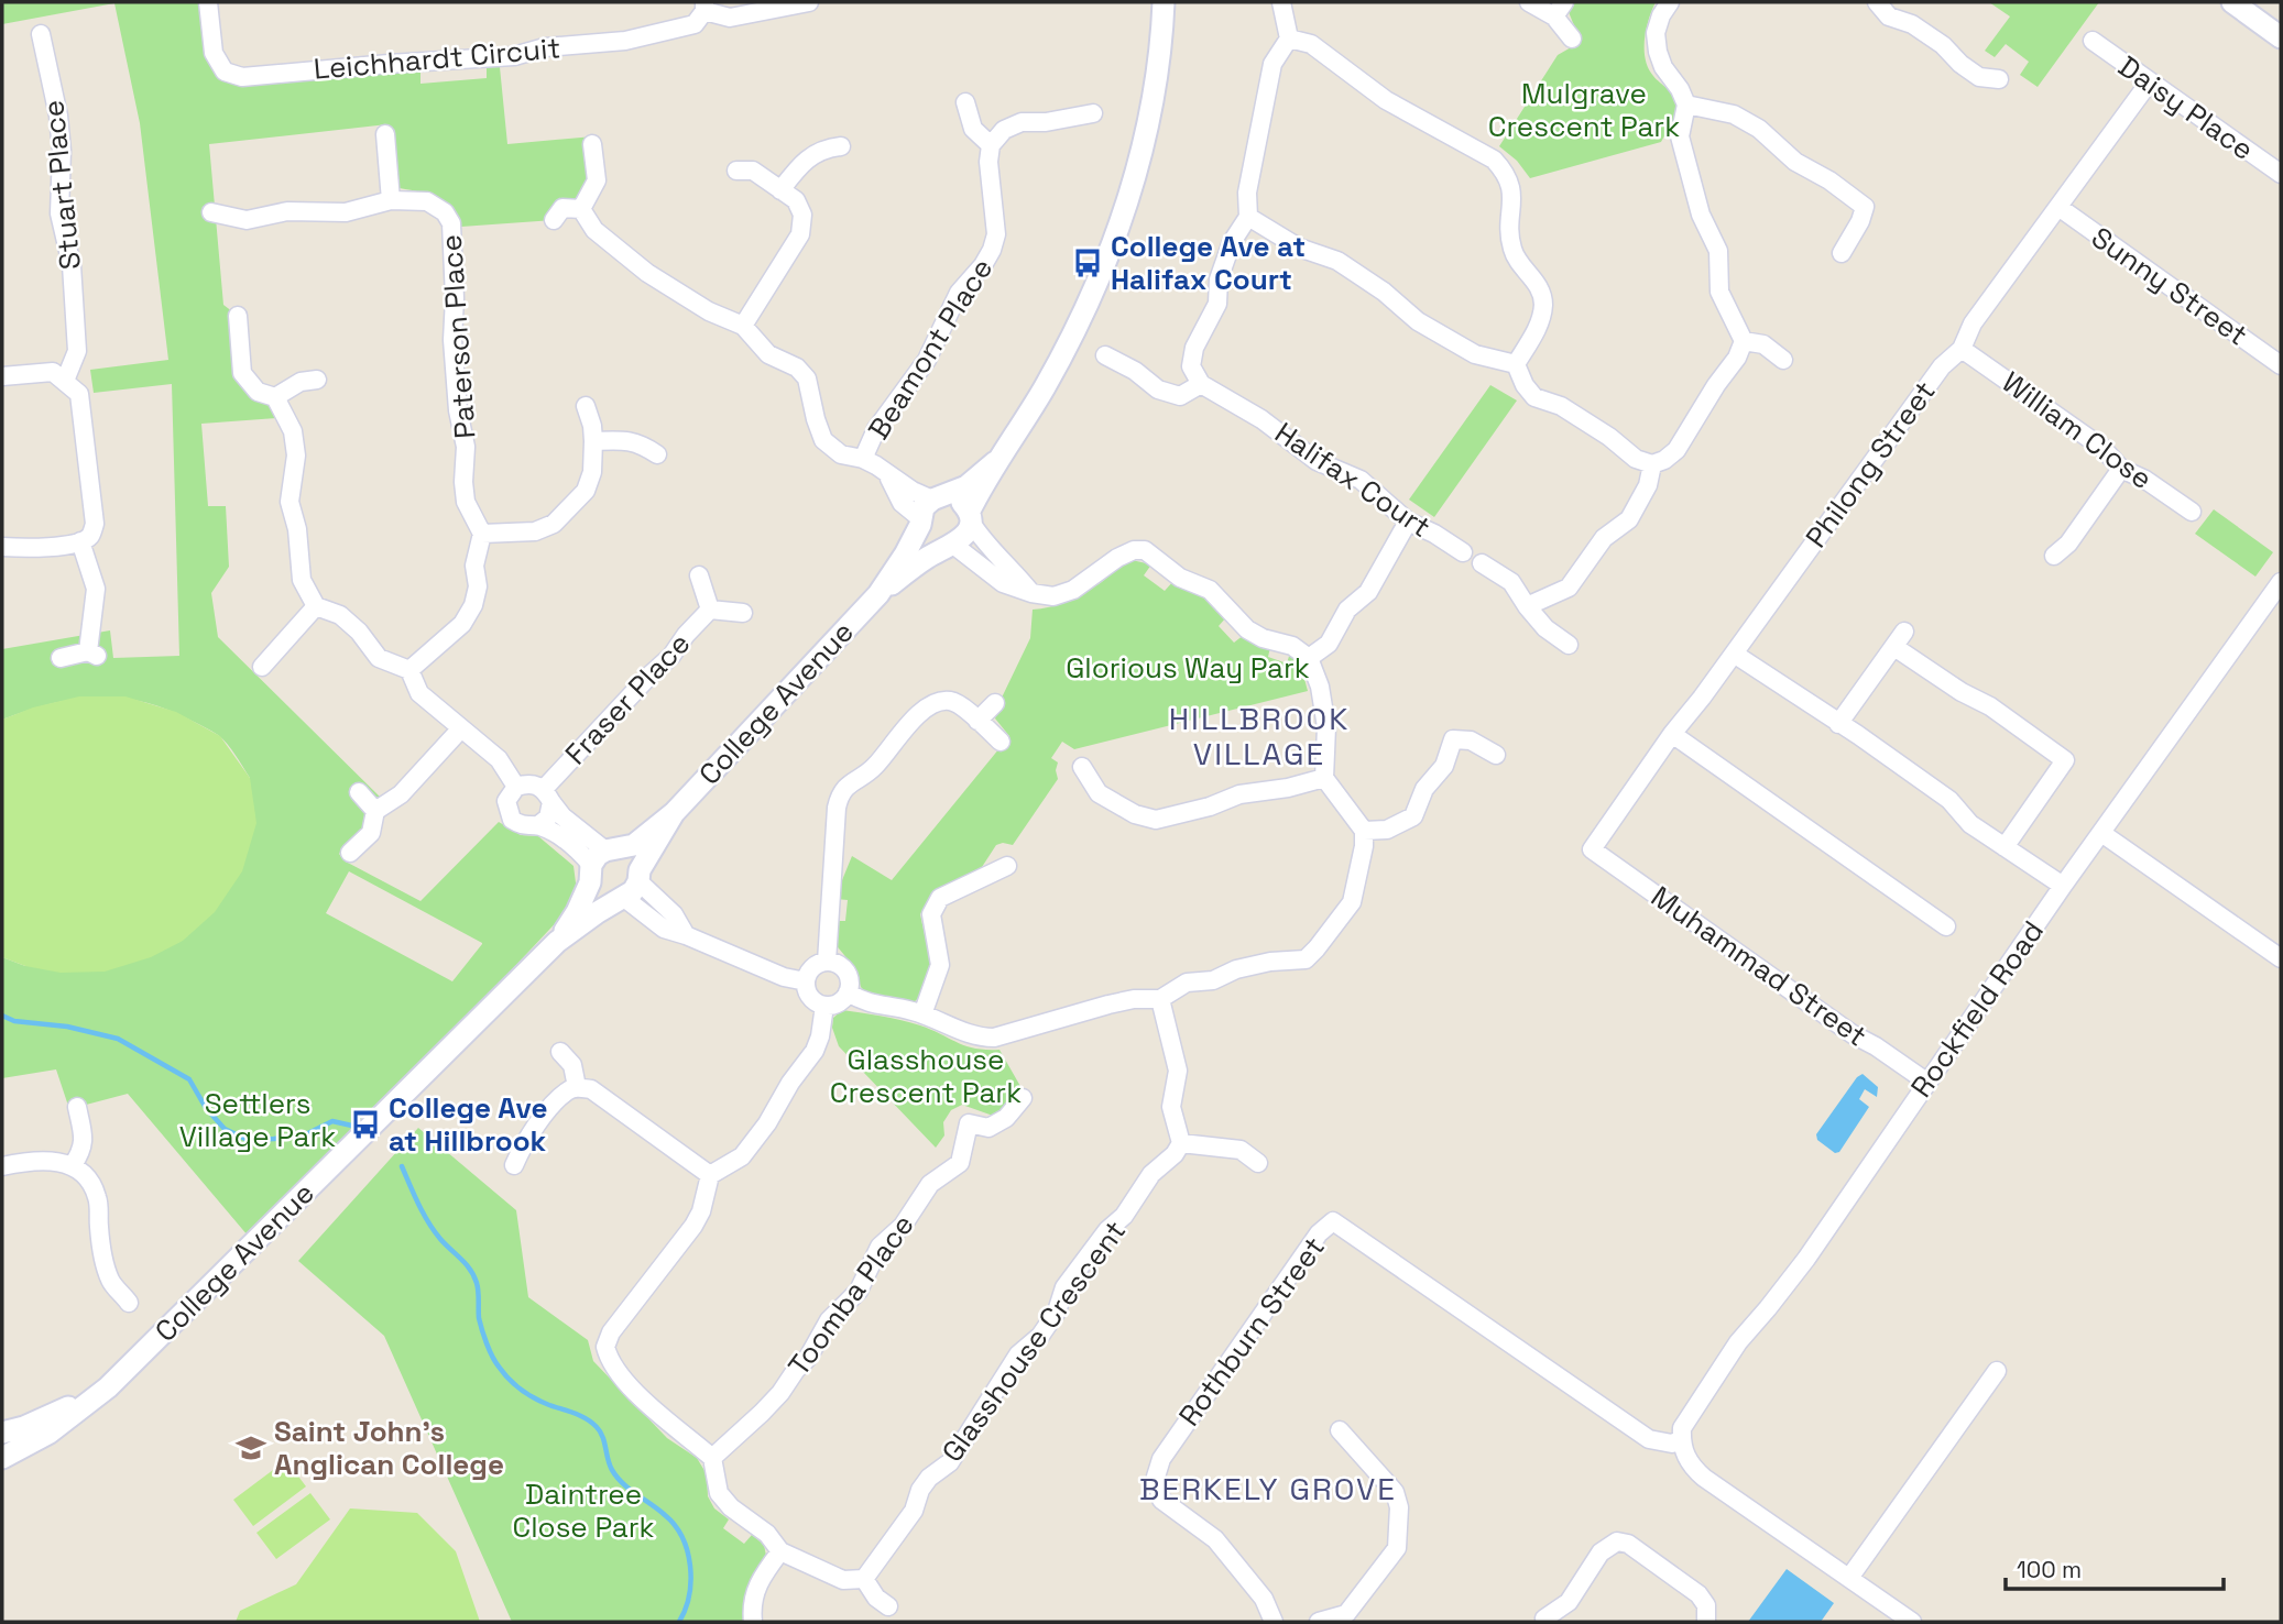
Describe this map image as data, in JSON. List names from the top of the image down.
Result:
{
  "streets": {
    "street": [
      "Leichhardt Circuit",
      "Daisy Place",
      "Stuart Place",
      "Sunny Street",
      "Paterson Place",
      "Beamont Place",
      "William Close",
      "Philong Street",
      "Halifax Court",
      "Fraser Place",
      "College Avenue",
      "Muhammad Street",
      "Rockfield Road",
      "Toomba Place",
      "Rothburn Street",
      "Glasshouse Crescent"
    ]
  },
  "crossings": [
    ["Daisy Place", "Philong Street"],
    ["Sunny Street", "Philong Street"],
    ["William Close", "Philong Street"],
    ["Philong Street", "Muhammad Street"],
    ["Muhammad Street", "Rockfield Road"],
    ["Rockfield Road", "Rothburn Street"]
  ],
  "districts": ["HILLBROOK VILLAGE", "BERKELY GROVE"],
  "parks": [
    "Mulgrave Crescent Park",
    "Glorious Way Park",
    "Glasshouse Crescent Park",
    "Settlers Village Park",
    "Daintree Close Park"
  ],
  "places": {
    "bus stop": ["College Ave at Halifax Court", "College Ave at Hillbrook"],
    "school or university": ["Saint John's Anglican College"]
  },
  "scale_bar": "100 m"
}
